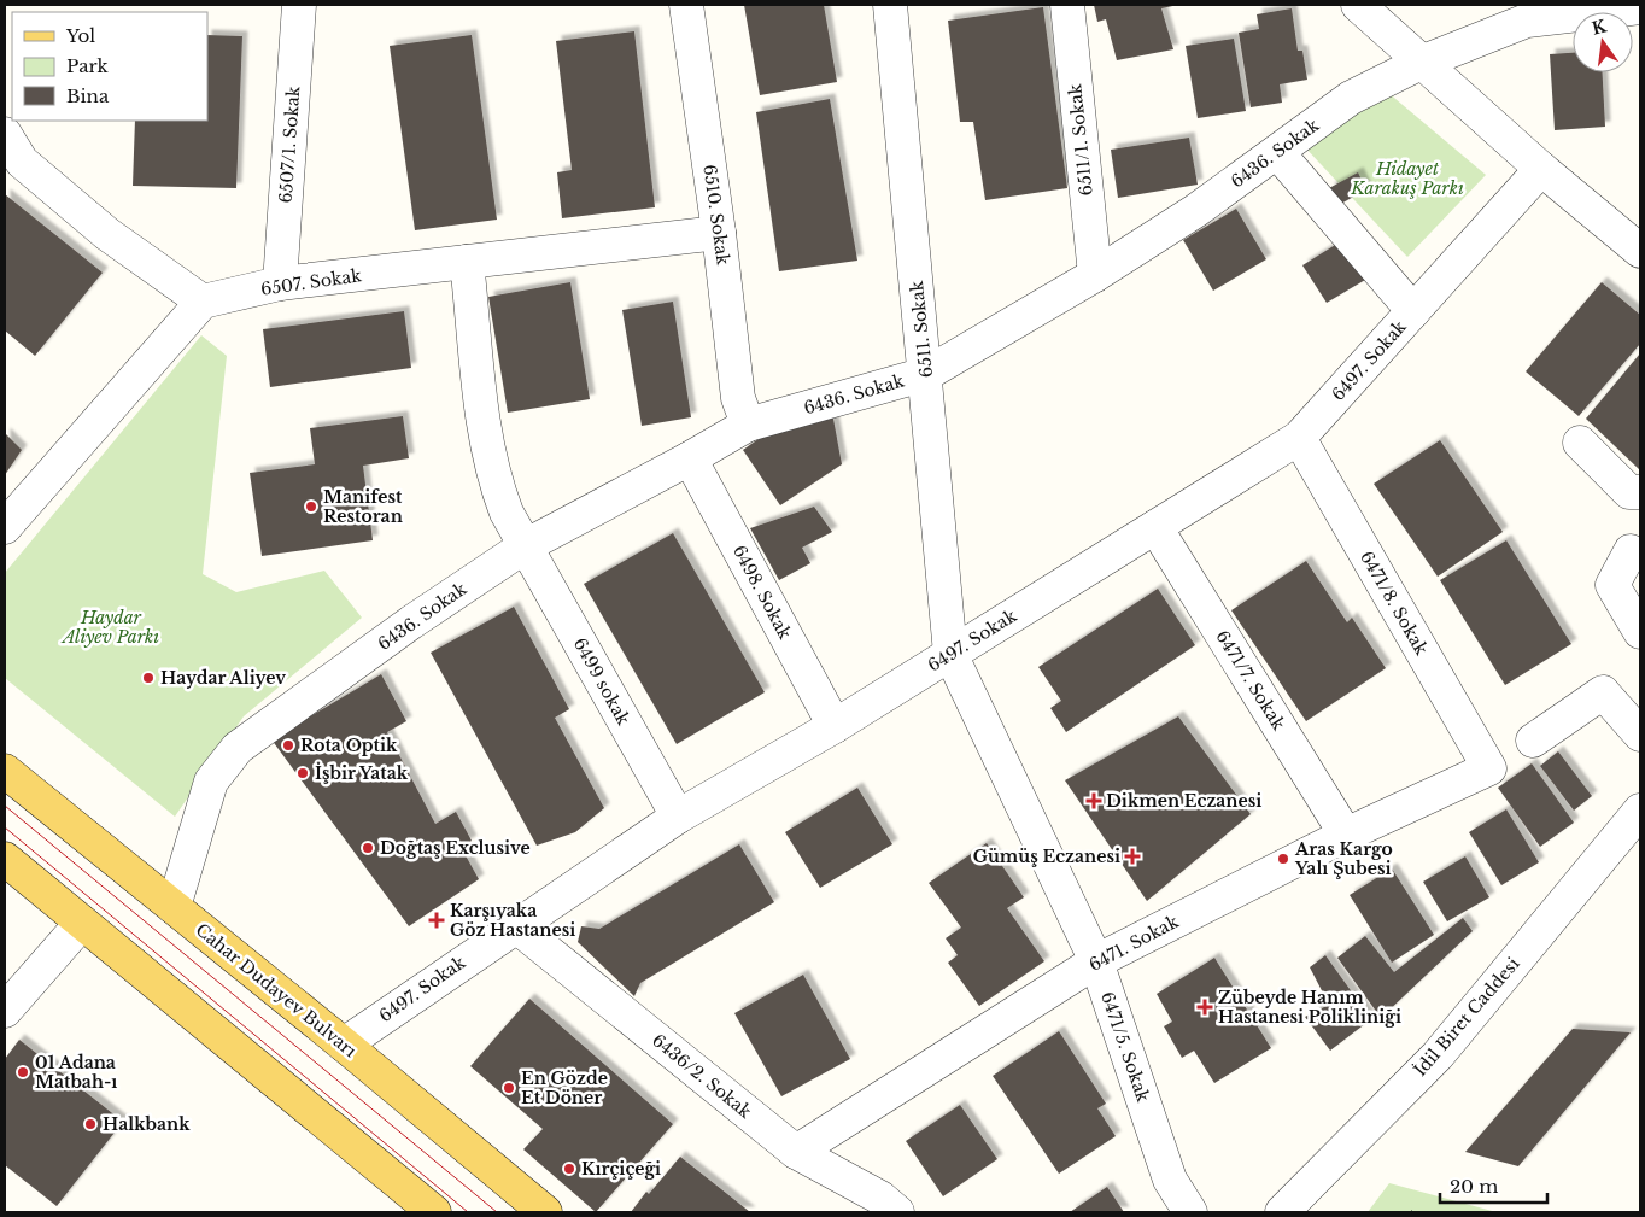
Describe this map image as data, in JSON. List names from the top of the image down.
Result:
{
  "streets": {
    "main road": ["Cahar Dudayev Bulvarı"],
    "street": [
      "6511/1. Sokak",
      "6507/1. Sokak",
      "6436. Sokak",
      "6510. Sokak",
      "6507. Sokak",
      "6511. Sokak",
      "6497. Sokak",
      "6498. Sokak",
      "6471/8. Sokak",
      "6471/7. Sokak",
      "6499 sokak",
      "6471. Sokak",
      "İdil Biret Caddesi",
      "6471/5. Sokak",
      "6436/2. Sokak"
    ]
  },
  "crossings": [
    ["6511/1. Sokak", "6436. Sokak"],
    ["6507/1. Sokak", "6507. Sokak"],
    ["6436. Sokak", "6510. Sokak"],
    ["6436. Sokak", "6511. Sokak"],
    ["6436. Sokak", "6498. Sokak"],
    ["6436. Sokak", "6499 sokak"],
    ["6436. Sokak", "Cahar Dudayev Bulvarı"],
    ["6510. Sokak", "6507. Sokak"],
    ["6507. Sokak", "6499 sokak"],
    ["6511. Sokak", "6497. Sokak"],
    ["6511. Sokak", "6471/5. Sokak"],
    ["6497. Sokak", "6498. Sokak"],
    ["6497. Sokak", "6471/8. Sokak"],
    ["6497. Sokak", "6471/7. Sokak"],
    ["6497. Sokak", "6499 sokak"],
    ["6497. Sokak", "Cahar Dudayev Bulvarı"],
    ["6497. Sokak", "6471/5. Sokak"],
    ["6497. Sokak", "6436/2. Sokak"],
    ["6471/8. Sokak", "6471. Sokak"],
    ["6471/7. Sokak", "6471. Sokak"],
    ["6471. Sokak", "6471/5. Sokak"],
    ["6471. Sokak", "6436/2. Sokak"]
  ],
  "parks": ["Hidayet Karakuş Parkı", "Haydar Aliyev Parkı"],
  "places": {
    "other": [
      "Manifest Restoran",
      "Haydar Aliyev",
      "Rota Optik",
      "İşbir Yatak",
      "Doğtaş Exclusive",
      "Aras Kargo Yalı Şubesi",
      "01 Adana Matbah-ı",
      "En Gözde Et Döner",
      "Halkbank",
      "Kırçiçeği"
    ],
    "health": [
      "Dikmen Eczanesi",
      "Gümüş Eczanesi",
      "Karşıyaka Göz Hastanesi",
      "Zübeyde Hanım Hastanesi Polikliniği"
    ]
  },
  "legend": ["Yol", "Park", "Bina"],
  "scale_bar": "20 m",
  "north": "top"
}
